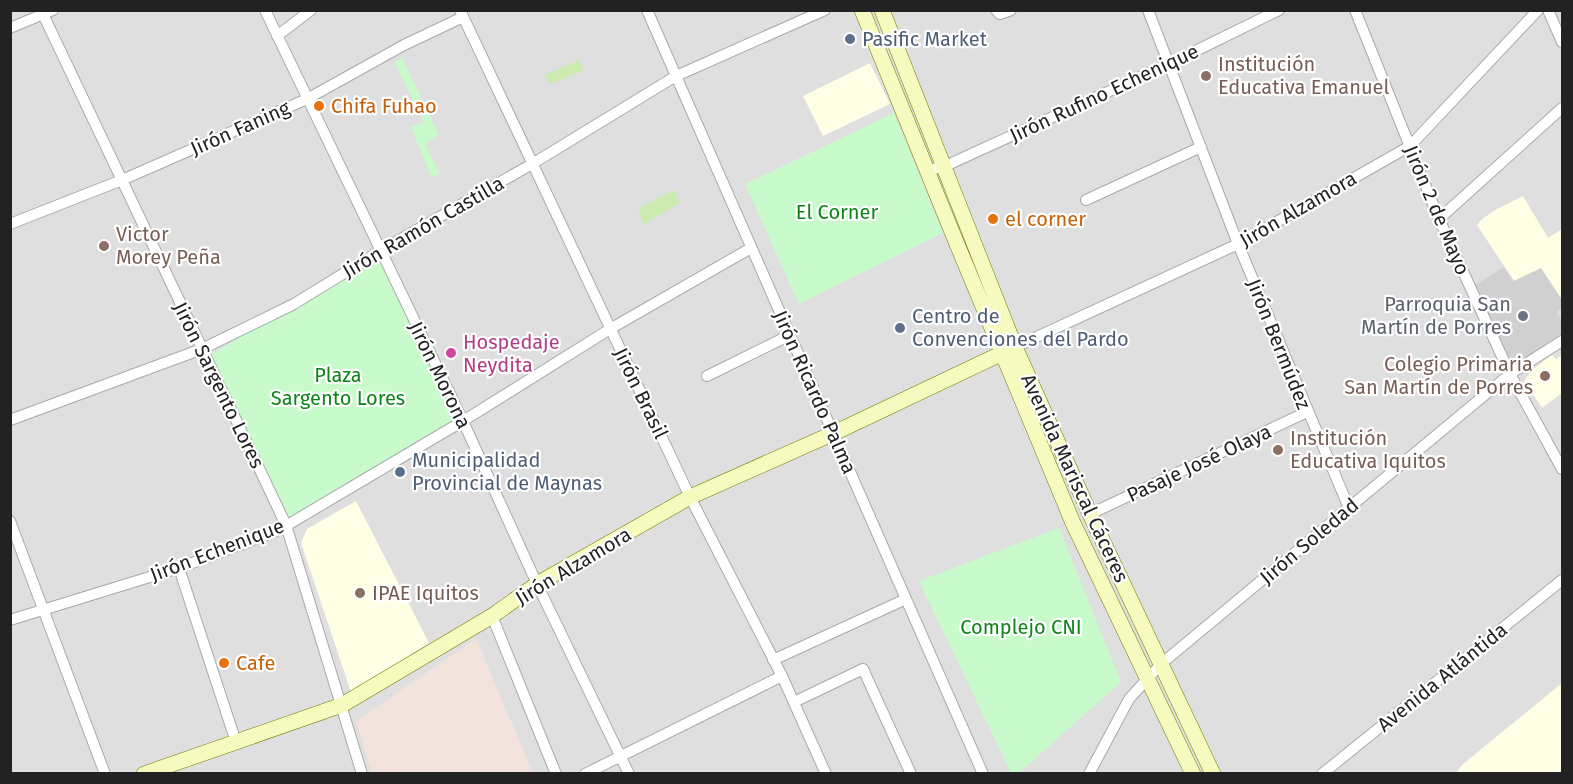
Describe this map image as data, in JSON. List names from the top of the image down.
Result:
{
  "streets": {
    "main road": ["Jirón Alzamora", "Avenida Mariscal Cáceres"],
    "street": [
      "Jirón Rufino Echenique",
      "Jirón Faning",
      "Jirón 2 de Mayo",
      "Jirón Ramón Castilla",
      "Jirón Bermúdez",
      "Jirón Morona",
      "Jirón Sargento Lores",
      "Jirón Ricardo Palma",
      "Jirón Brasil",
      "Pasaje José Olaya",
      "Jirón Soledad",
      "Jirón Echenique",
      "Avenida Atlántida"
    ]
  },
  "crossings": [
    ["Jirón Rufino Echenique", "Jirón Bermúdez"],
    ["Jirón Rufino Echenique", "Avenida Mariscal Cáceres"],
    ["Jirón Faning", "Jirón Morona"],
    ["Jirón Faning", "Jirón Sargento Lores"],
    ["Jirón Faning", "Jirón Brasil"],
    ["Jirón Alzamora", "Jirón 2 de Mayo"],
    ["Jirón Alzamora", "Jirón Bermúdez"],
    ["Jirón Alzamora", "Jirón Morona"],
    ["Jirón Alzamora", "Jirón Sargento Lores"],
    ["Jirón Alzamora", "Jirón Ricardo Palma"],
    ["Jirón Alzamora", "Jirón Brasil"],
    ["Jirón Alzamora", "Avenida Mariscal Cáceres"],
    ["Jirón 2 de Mayo", "Jirón Soledad"],
    ["Jirón Ramón Castilla", "Jirón Morona"],
    ["Jirón Ramón Castilla", "Jirón Sargento Lores"],
    ["Jirón Ramón Castilla", "Jirón Ricardo Palma"],
    ["Jirón Ramón Castilla", "Jirón Brasil"],
    ["Jirón Bermúdez", "Pasaje José Olaya"],
    ["Jirón Bermúdez", "Jirón Soledad"],
    ["Jirón Morona", "Jirón Echenique"],
    ["Jirón Sargento Lores", "Jirón Echenique"],
    ["Jirón Ricardo Palma", "Jirón Echenique"],
    ["Jirón Brasil", "Jirón Echenique"],
    ["Pasaje José Olaya", "Avenida Mariscal Cáceres"],
    ["Avenida Mariscal Cáceres", "Jirón Soledad"]
  ],
  "parks": ["El Corner", "Plaza Sargento Lores", "Complejo CNI"],
  "places": [
    "Pasific Market",
    "Institución Educativa Emanuel",
    "Chifa Fuhao",
    "el corner",
    "Victor Morey Peña",
    "Parroquia San Martín de Porres",
    "Centro de Convenciones del Pardo",
    "Hospedaje Neydita",
    "Colegio Primaria San Martín de Porres",
    "Institución Educativa Iquitos",
    "Municipalidad Provincial de Maynas",
    "IPAE Iquitos",
    "Cafe"
  ]
}
